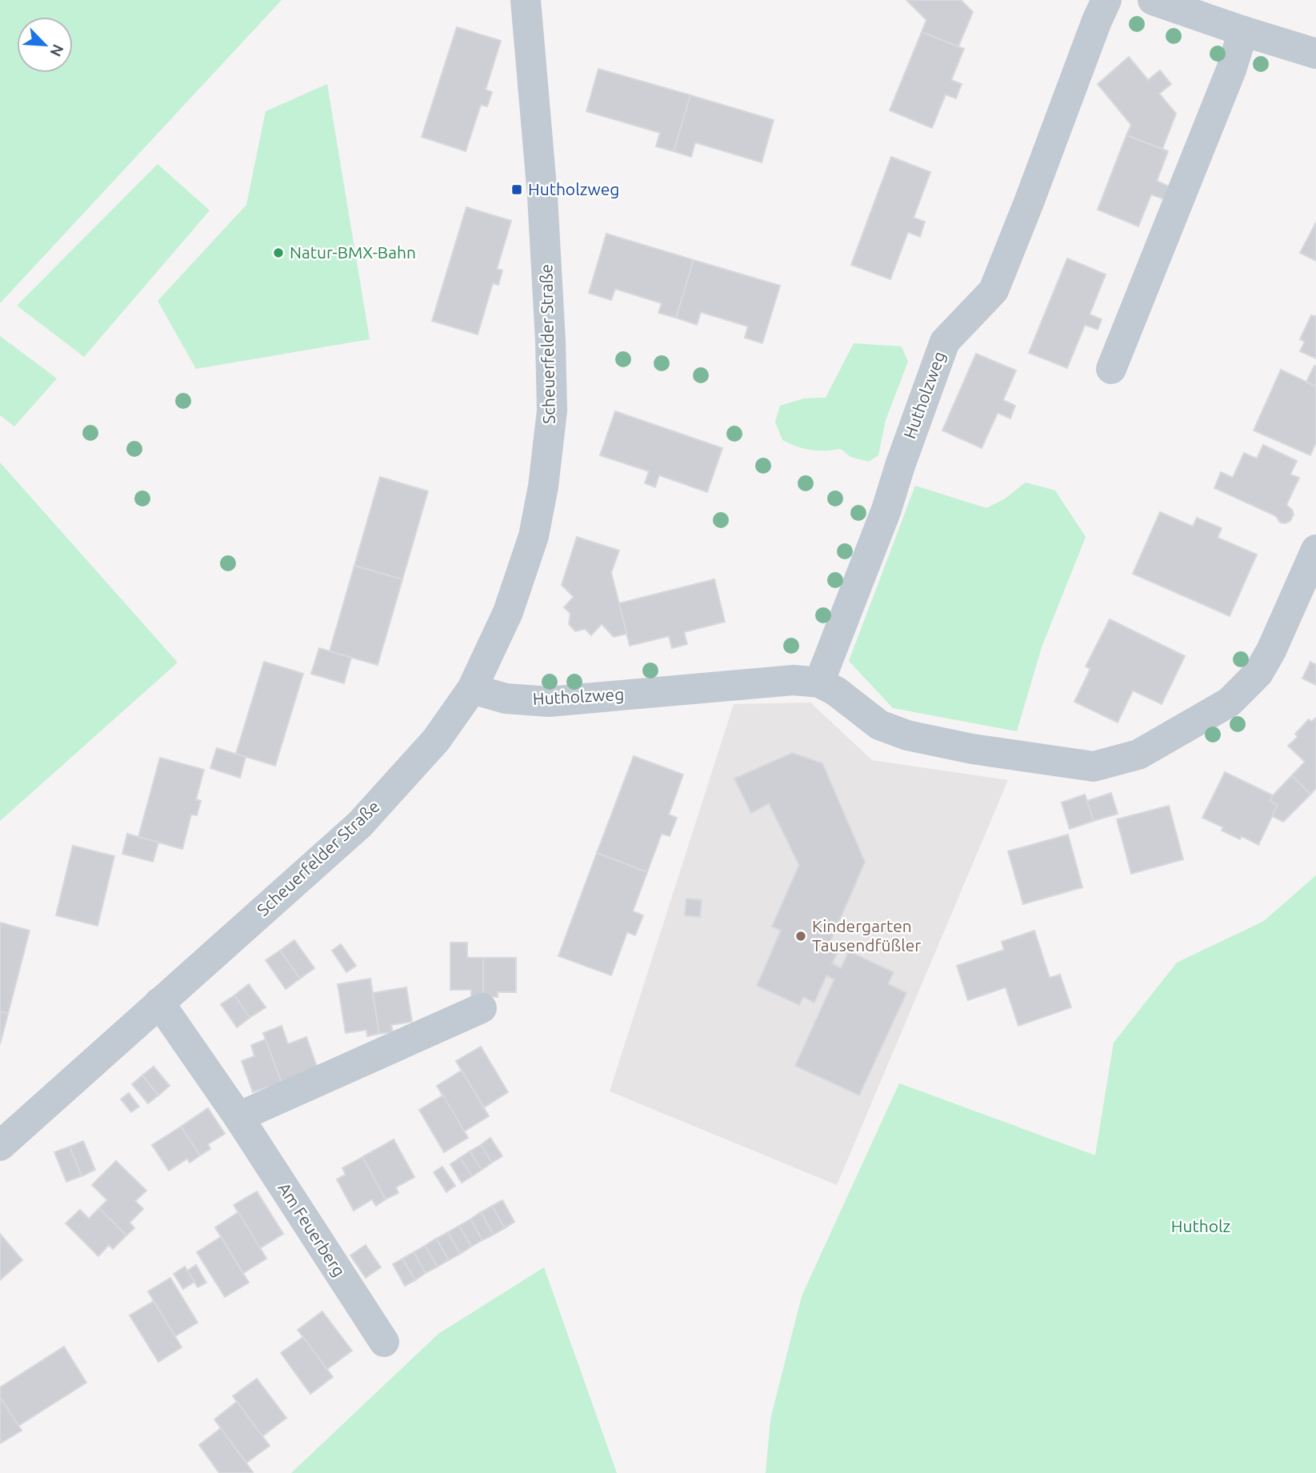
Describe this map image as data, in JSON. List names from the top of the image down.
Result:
{
  "streets": {
    "street": ["Scheuerfelder Straße", "Hutholzweg", "Am Feuerberg"]
  },
  "crossings": [
    ["Scheuerfelder Straße", "Hutholzweg"],
    ["Scheuerfelder Straße", "Am Feuerberg"]
  ],
  "parks": ["Hutholz"],
  "places": {
    "transit": ["Hutholzweg"],
    "other": ["Natur-BMX-Bahn", "Kindergarten Tausendfüßler"]
  },
  "north": "bottom right"
}
